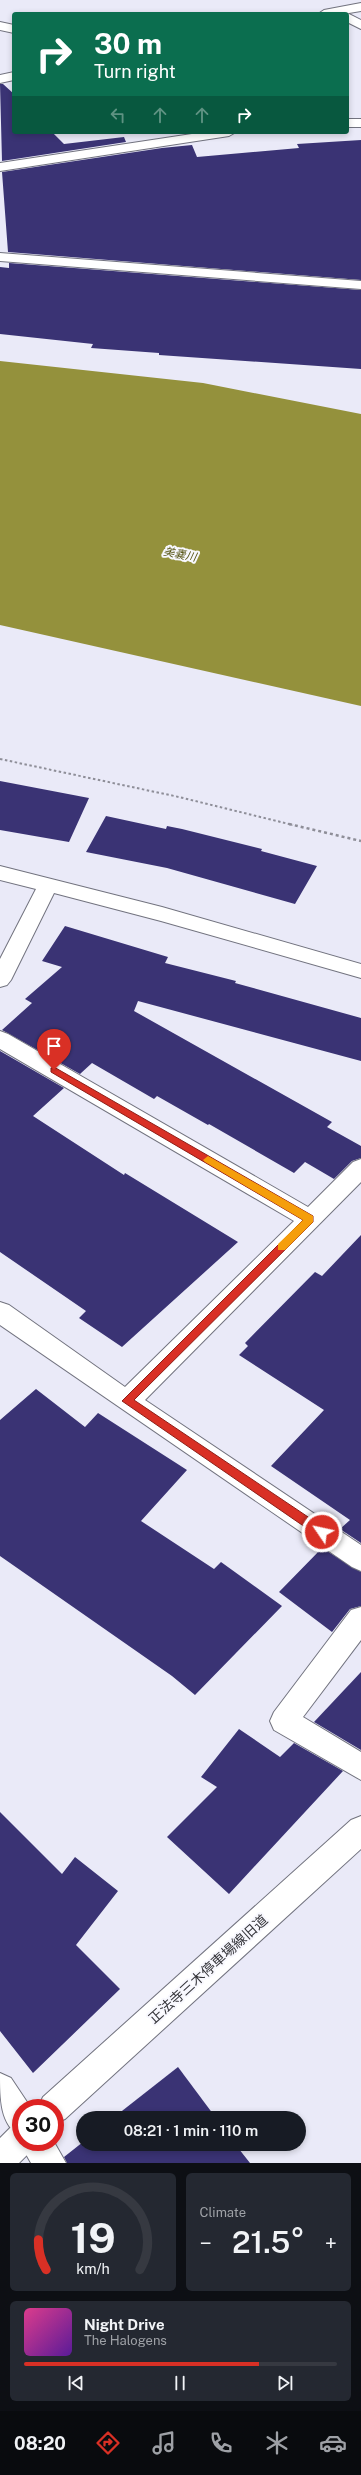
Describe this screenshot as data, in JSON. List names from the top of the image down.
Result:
{
  "streets": {
    "street": ["正法寺三木停車場線旧道"]
  },
  "water": ["美嚢川"],
  "page": {
    "turn": ["30 m", "Turn right"],
    "limit": "30",
    "trip": "08:21 · 1 min · 110 m",
    "tile": "Climate",
    "heat": ["−", "21.5°", "+"],
    "song": ["Night Drive", "The Halogens"],
    "tabs": "08:20",
    "gauge": ["19", "km/h"]
  }
}
